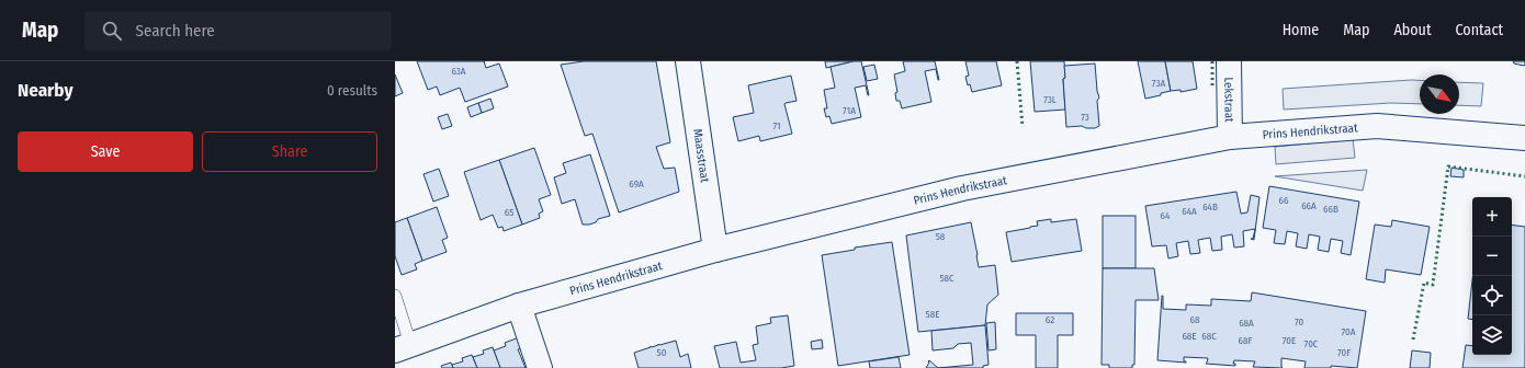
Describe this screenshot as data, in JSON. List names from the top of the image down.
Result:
{
  "streets": {
    "street": ["Lekstraat", "Prins Hendrikstraat", "Maasstraat"]
  },
  "crossings": [
    ["Lekstraat", "Prins Hendrikstraat"],
    ["Prins Hendrikstraat", "Maasstraat"]
  ],
  "house_numbers": [
    "63A",
    "73A",
    "73L",
    "71A",
    "73",
    "71",
    "69A",
    "66",
    "66A",
    "64B",
    "66B",
    "64A",
    "65",
    "64",
    "58",
    "58C",
    "58E",
    "62",
    "68",
    "70",
    "68A",
    "70A",
    "68E",
    "68C",
    "68F",
    "70E",
    "70C",
    "50",
    "70F"
  ],
  "north": "bottom right",
  "page": {
    "header": "Map",
    "search": "Search here",
    "nav": [
      "Home",
      "Map",
      "About",
      "Contact"
    ],
    "heading": ["Nearby", "0 results"],
    "buttons": ["Save", "Share"],
    "map_buttons": ["+", "−"]
  }
}
